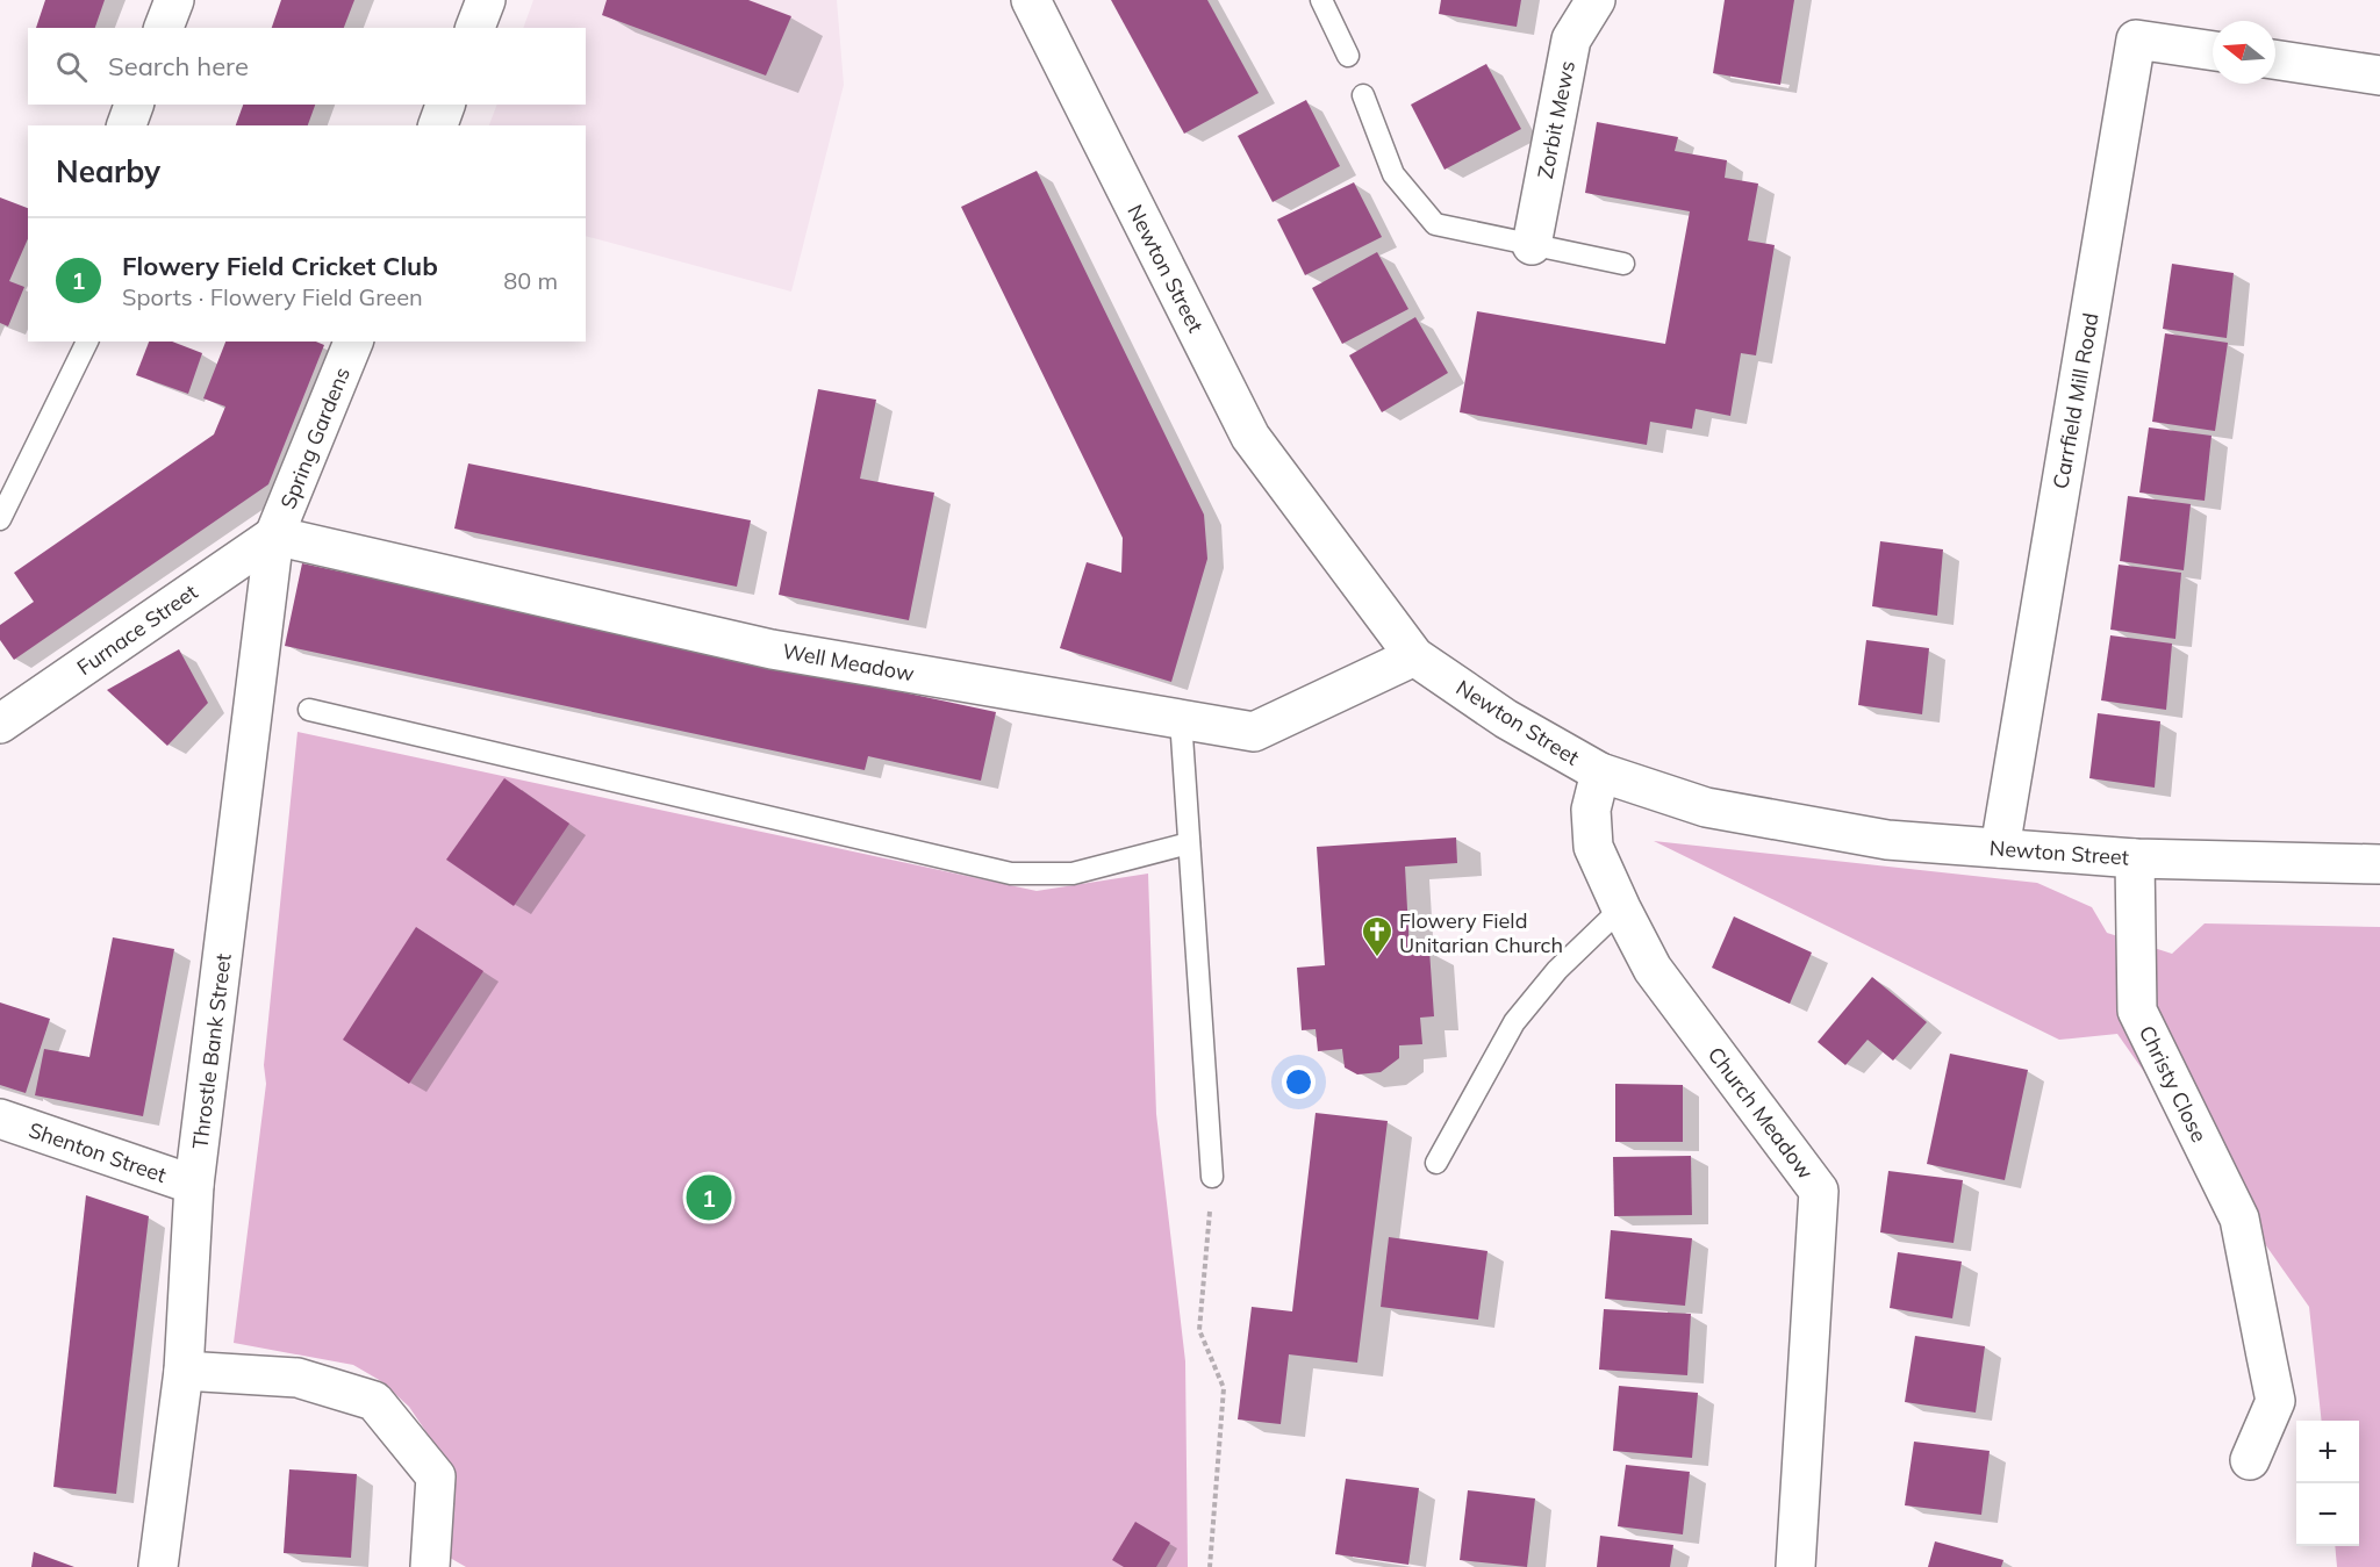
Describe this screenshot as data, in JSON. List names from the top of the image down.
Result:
{
  "streets": {
    "street": [
      "Zorbit Mews",
      "Newton Street",
      "Carrfield Mill Road",
      "Spring Gardens",
      "Furnace Street",
      "Well Meadow",
      "Throstle Bank Street",
      "Christy Close",
      "Church Meadow",
      "Shenton Street"
    ]
  },
  "crossings": [
    ["Newton Street", "Carrfield Mill Road"],
    ["Newton Street", "Well Meadow"],
    ["Newton Street", "Christy Close"],
    ["Newton Street", "Church Meadow"],
    ["Spring Gardens", "Furnace Street"],
    ["Spring Gardens", "Well Meadow"],
    ["Spring Gardens", "Throstle Bank Street"],
    ["Furnace Street", "Well Meadow"],
    ["Furnace Street", "Throstle Bank Street"],
    ["Well Meadow", "Throstle Bank Street"],
    ["Throstle Bank Street", "Shenton Street"]
  ],
  "places": {
    "church": ["Flowery Field Unitarian Church"]
  },
  "north": "left",
  "page": {
    "search": "Search here",
    "heading": "Nearby",
    "list": [
      {
        "mark": "1",
        "name": "Flowery Field Cricket Club",
        "note": "Sports · Flowery Field Green",
        "value": "80 m"
      }
    ],
    "pins": "1",
    "map_buttons": ["+", "−"]
  }
}
